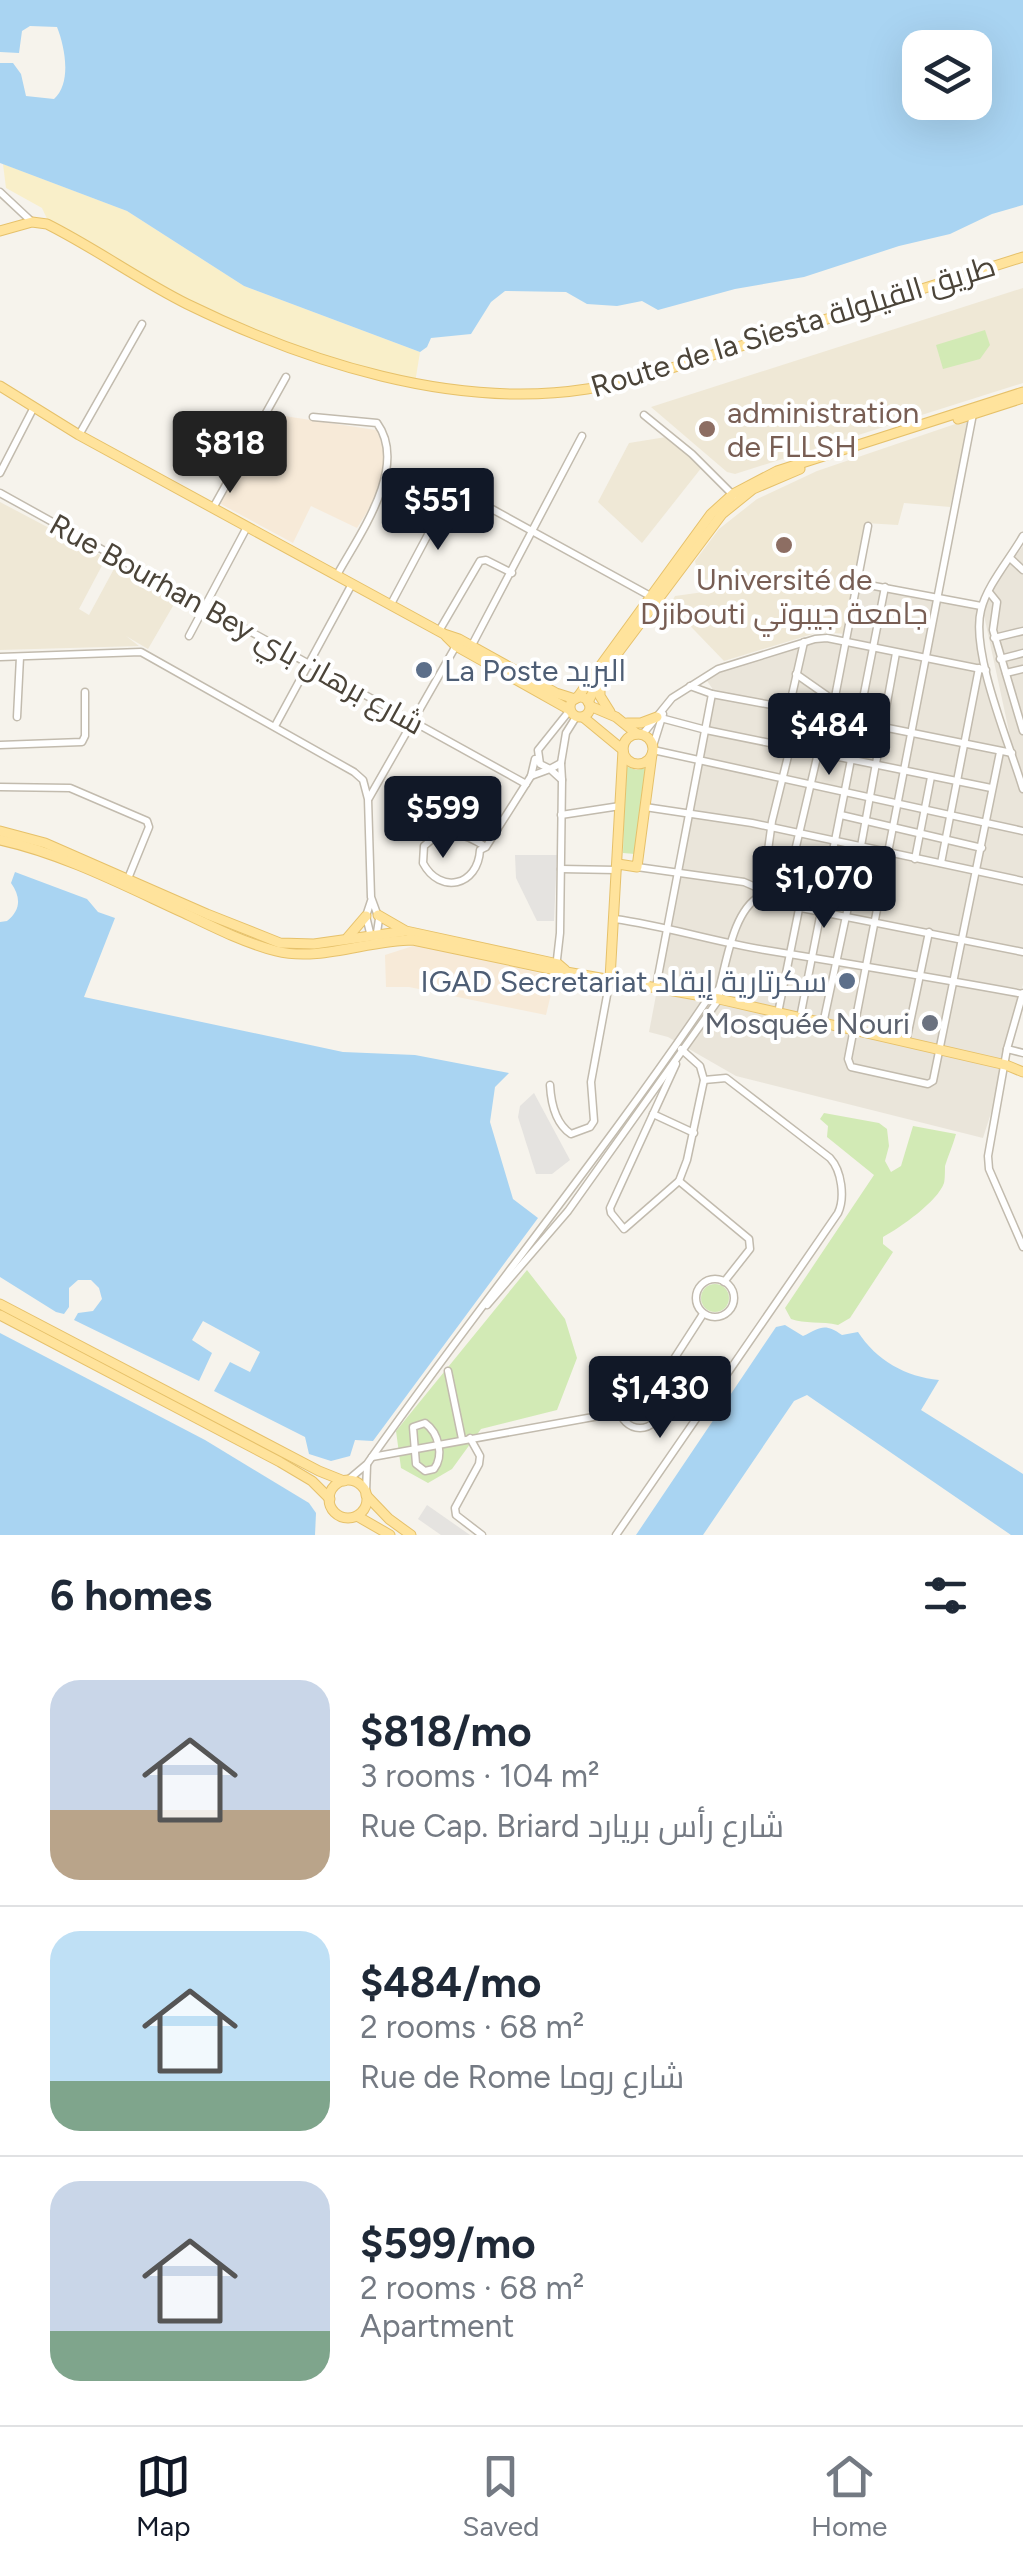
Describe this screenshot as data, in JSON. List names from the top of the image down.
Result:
{
  "streets": {
    "main road": ["Route de la Siesta طريق القيلولة"],
    "street": ["Rue Bourhan Bey شارع برهان باي"]
  },
  "places": [
    "administration de FLLSH",
    "Université de Djibouti جامعة جيبوتي",
    "La Poste البريد",
    "IGAD Secretariat سكرتارية إيقاد",
    "Mosquée Nouri"
  ],
  "page": {
    "price": [
      "$818",
      "$551",
      "$484",
      "$599",
      "$1,070",
      "$1,430"
    ],
    "heading": "6 homes",
    "list": [
      {
        "name": "$818/mo",
        "note": "3 rooms · 104 m² · Rue Cap. Briard شارع رأس بريارد"
      },
      {
        "name": "$484/mo",
        "note": "2 rooms · 68 m² · Rue de Rome شارع روما"
      },
      {
        "name": "$599/mo",
        "note": "2 rooms · 68 m² · Apartment"
      }
    ],
    "tabs": ["Map", "Saved", "Home"]
  }
}
